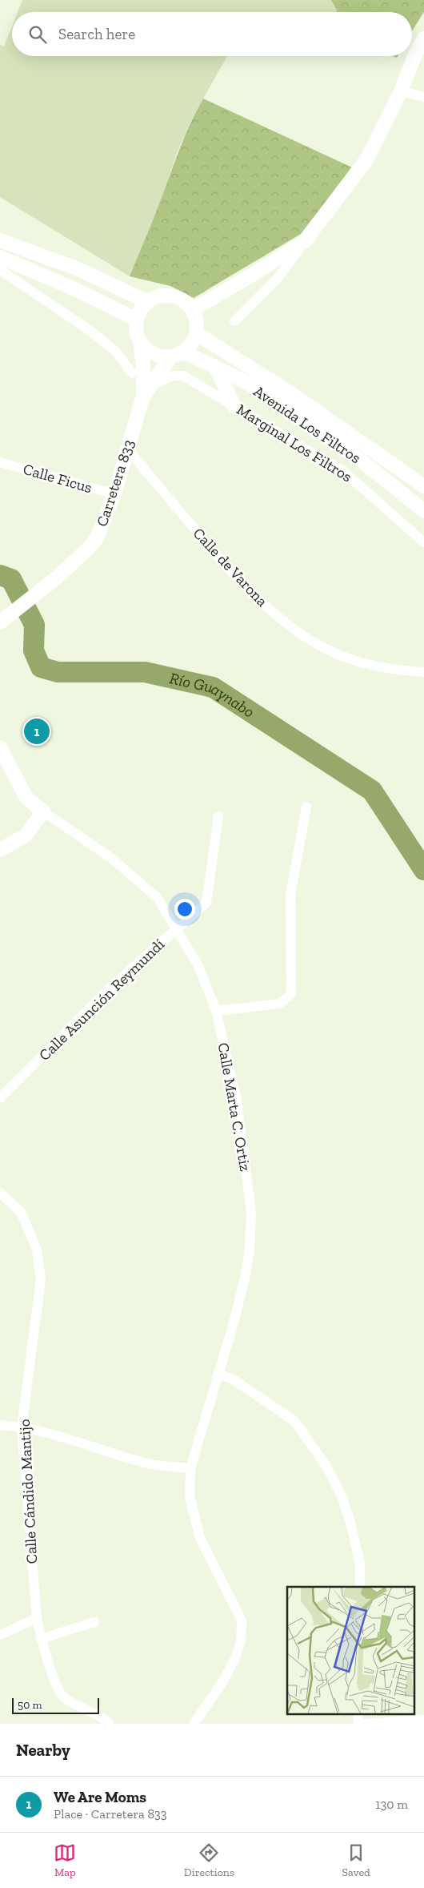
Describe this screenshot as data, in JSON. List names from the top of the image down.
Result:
{
  "streets": {
    "main road": ["Avenida Los Filtros", "Carretera 833"],
    "street": [
      "Marginal Los Filtros",
      "Calle Ficus",
      "Calle de Varona",
      "Calle Asunción Reymundí",
      "Calle Marta C. Ortiz",
      "Calle Cándido Mantijo"
    ]
  },
  "crossings": [
    ["Avenida Los Filtros", "Carretera 833"],
    ["Marginal Los Filtros", "Carretera 833"],
    ["Calle Ficus", "Carretera 833"],
    ["Carretera 833", "Calle de Varona"],
    ["Calle Asunción Reymundí", "Calle Marta C. Ortiz"]
  ],
  "water": ["Río Guaynabo"],
  "scale_bar": "50 m",
  "page": {
    "search": "Search here",
    "pins": "1",
    "scale": "50 m",
    "heading": "Nearby",
    "list": [
      {
        "mark": "1",
        "name": "We Are Moms",
        "note": "Place · Carretera 833",
        "value": "130 m"
      }
    ],
    "nav": ["Map", "Directions", "Saved"]
  }
}
